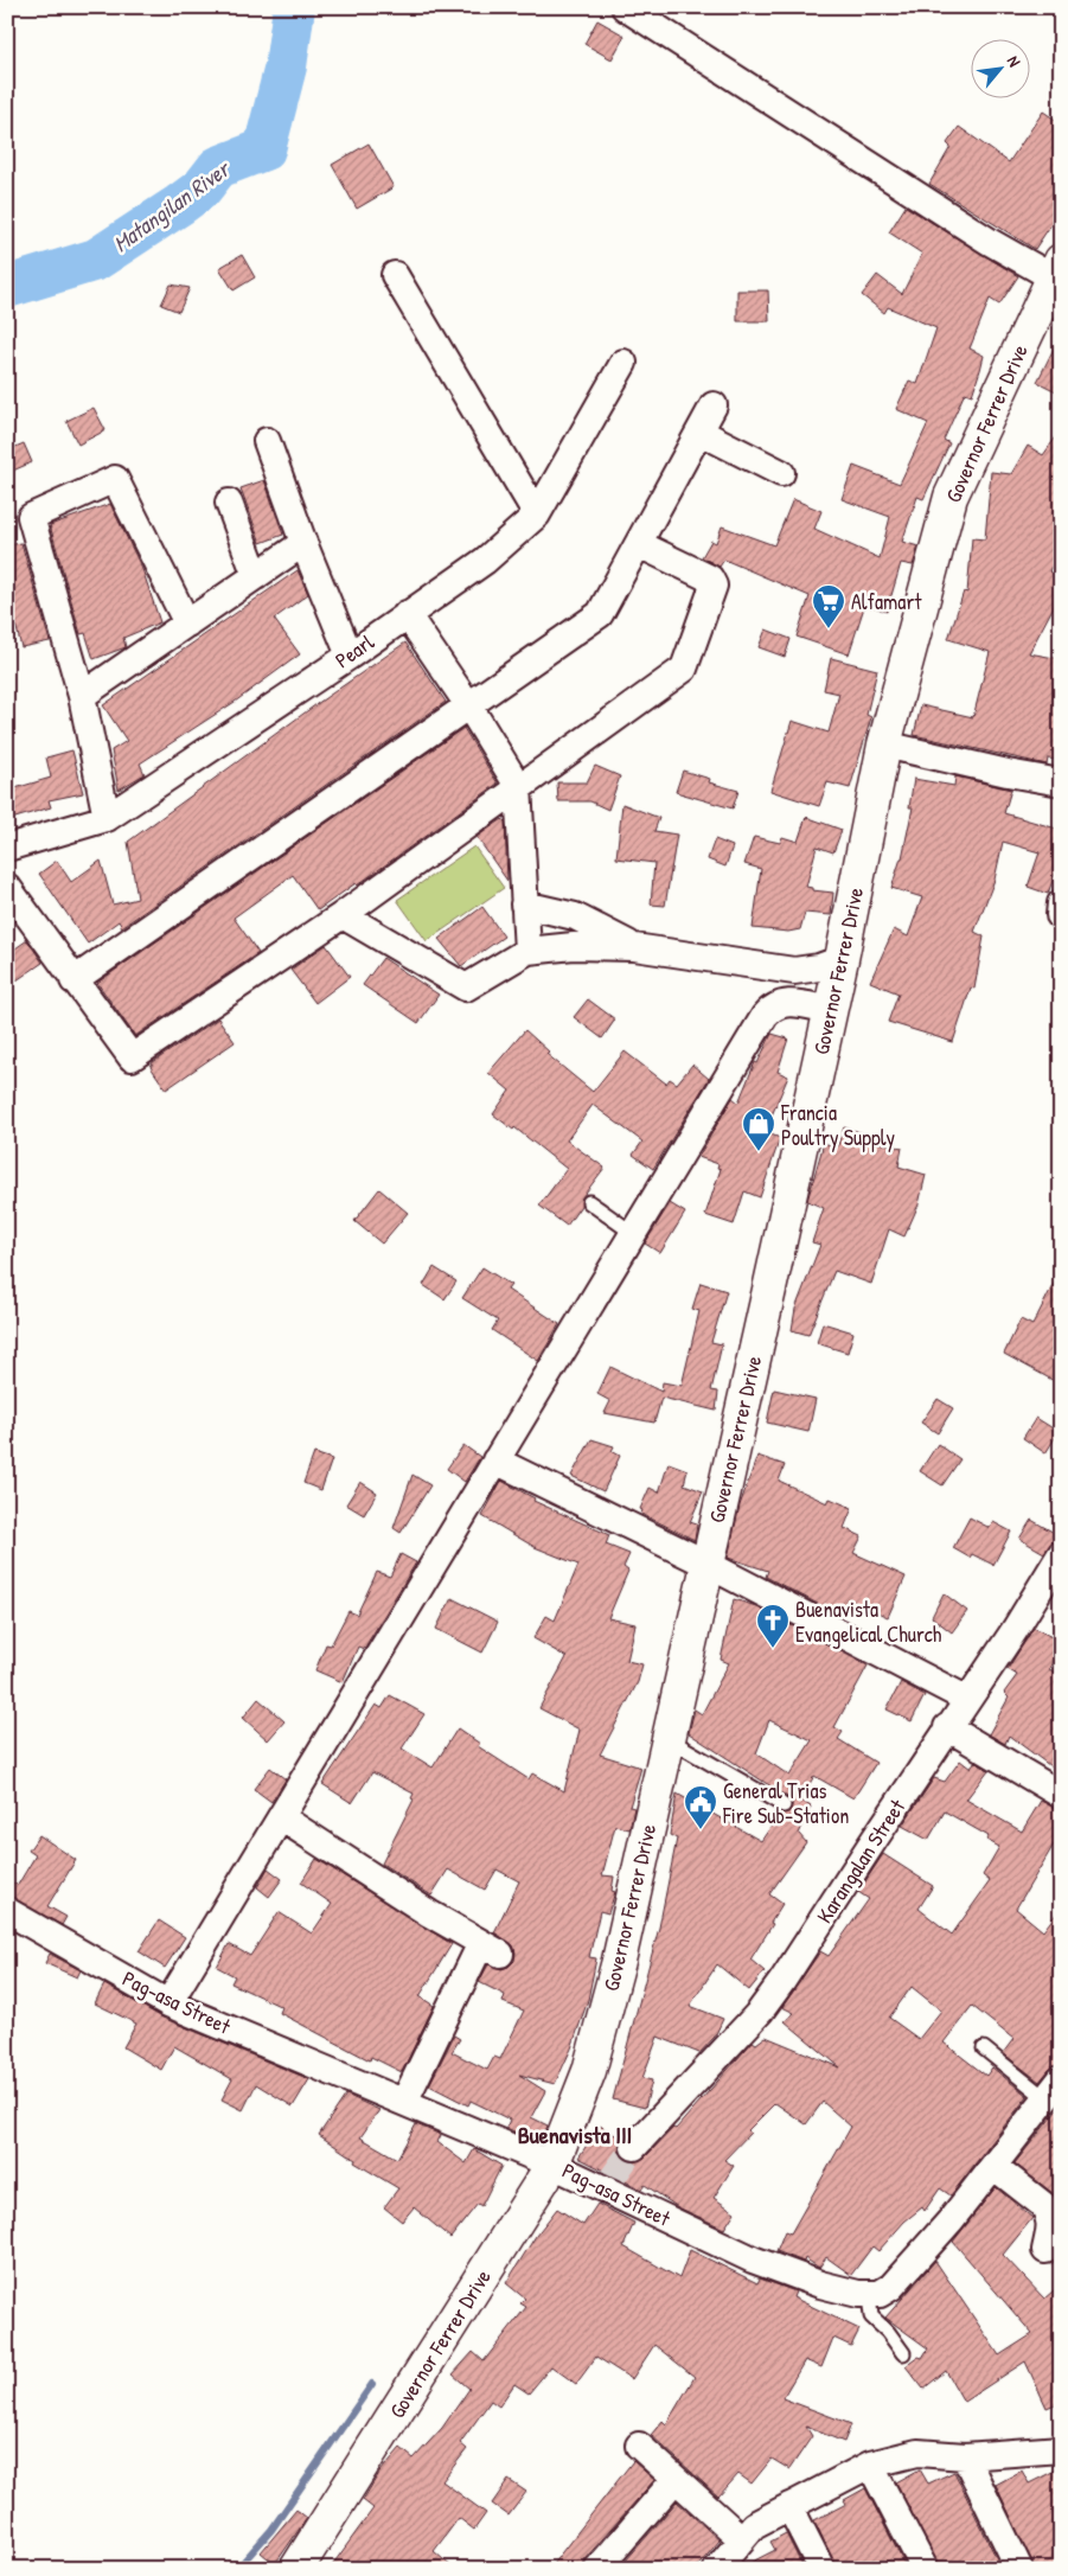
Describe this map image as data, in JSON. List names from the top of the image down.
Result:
{
  "streets": {
    "main road": ["Governor Ferrer Drive"],
    "street": ["Pearl", "Karangalan Street", "Pag-asa Street"]
  },
  "crossings": [
    ["Governor Ferrer Drive", "Pag-asa Street"]
  ],
  "districts": ["Buenavista III"],
  "water": ["Matangilan River"],
  "places": {
    "supermarket": ["Alfamart"],
    "shop": ["Francia Poultry Supply"],
    "church": ["Buenavista Evangelical Church"],
    "public building": ["General Trias Fire Sub-Station"]
  },
  "north": "top right"
}
